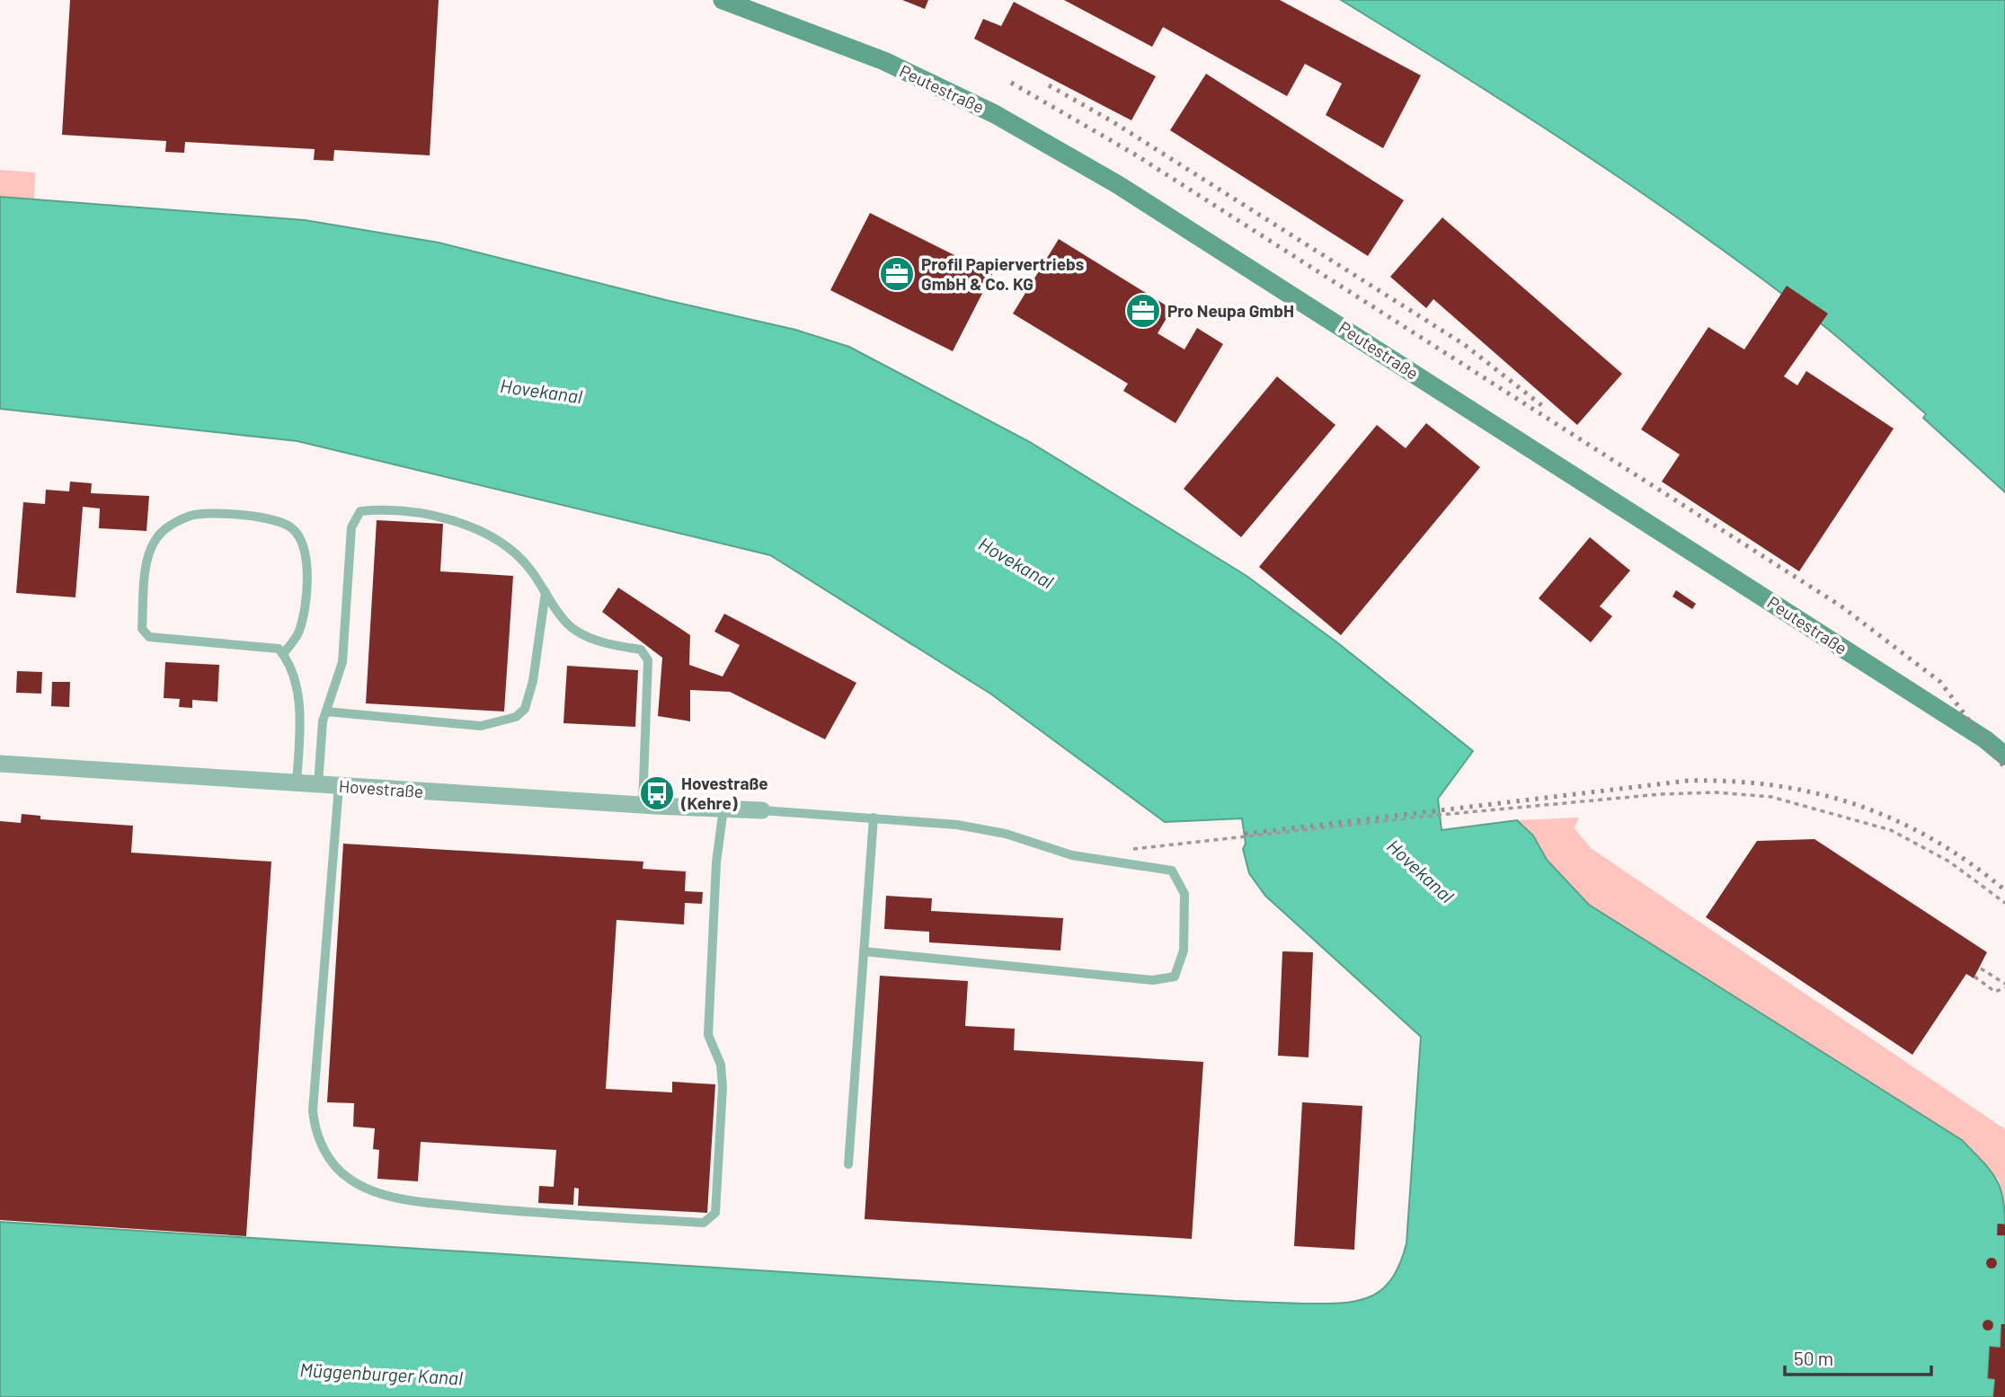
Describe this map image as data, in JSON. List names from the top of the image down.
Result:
{
  "streets": {
    "street": ["Peutestraße", "Hovestraße"]
  },
  "water": ["Hovekanal", "Müggenburger Kanal"],
  "places": {
    "office": ["Profil Papiervertriebs GmbH & Co. KG", "Pro Neupa GmbH"],
    "bus stop": ["Hovestraße (Kehre)"]
  },
  "scale_bar": "50 m"
}
